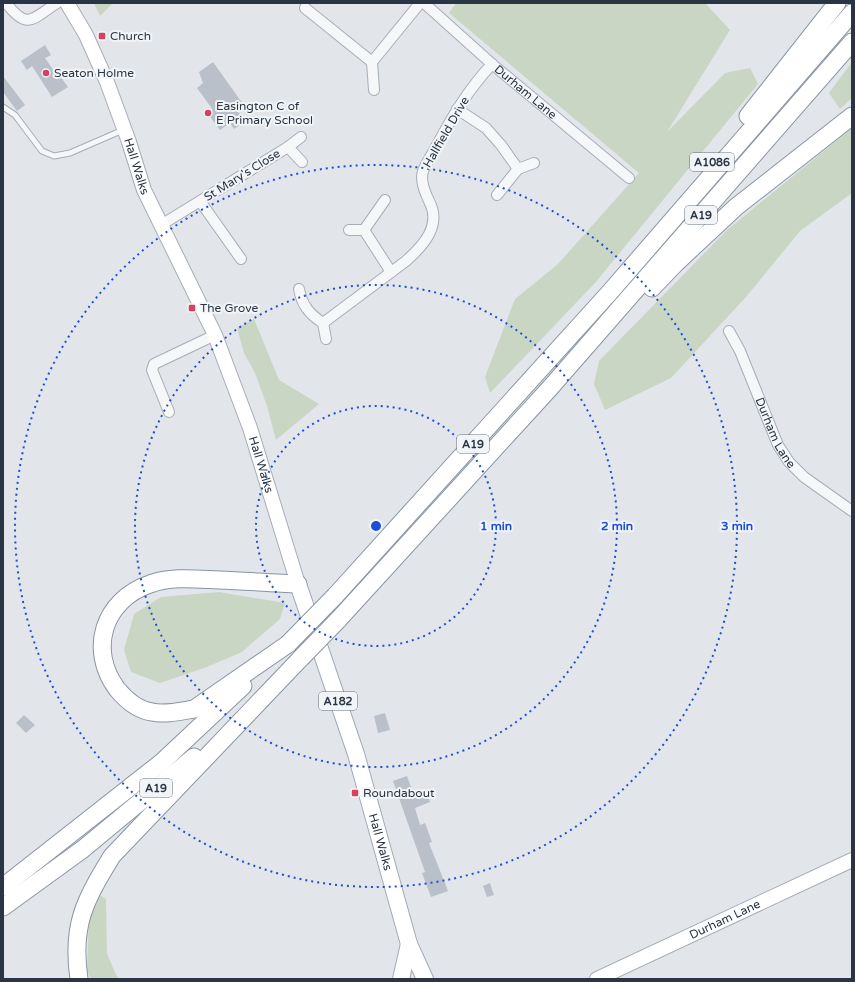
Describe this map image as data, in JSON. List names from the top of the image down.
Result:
{
  "streets": {
    "highway": ["A1086", "A19"],
    "main road": ["Durham Lane", "Hall Walks", "A182"],
    "street": ["Hallfield Drive", "St Mary's Close"]
  },
  "crossings": [
    ["Durham Lane", "Hallfield Drive"],
    ["A1086", "A19"],
    ["Hall Walks", "St Mary's Close"]
  ],
  "places": {
    "transit": ["Church", "The Grove", "Roundabout"],
    "other": ["Seaton Holme", "Easington C of E Primary School"]
  },
  "rings": ["1 min", "2 min", "3 min"]
}
